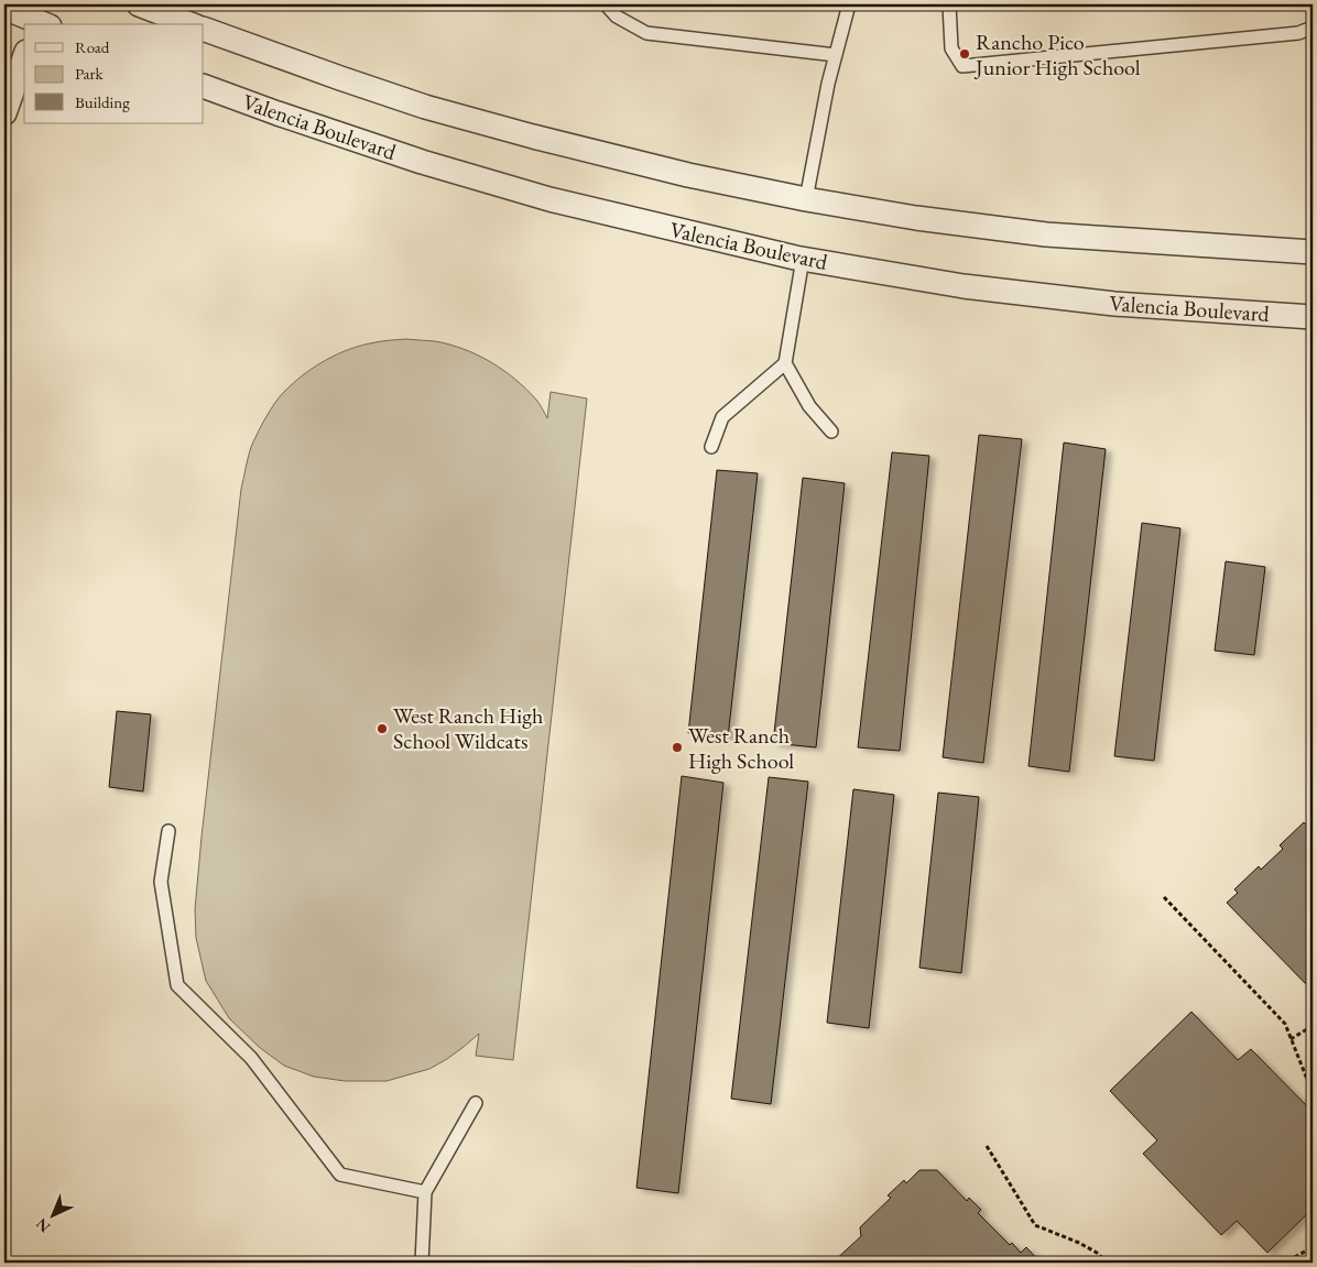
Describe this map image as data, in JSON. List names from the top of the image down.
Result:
{
  "streets": {
    "street": ["Valencia Boulevard"]
  },
  "places": ["Rancho Pico Junior High School", "West Ranch High School Wildcats", "West Ranch High School"],
  "legend": ["Road", "Park", "Building"],
  "north": "bottom left"
}
